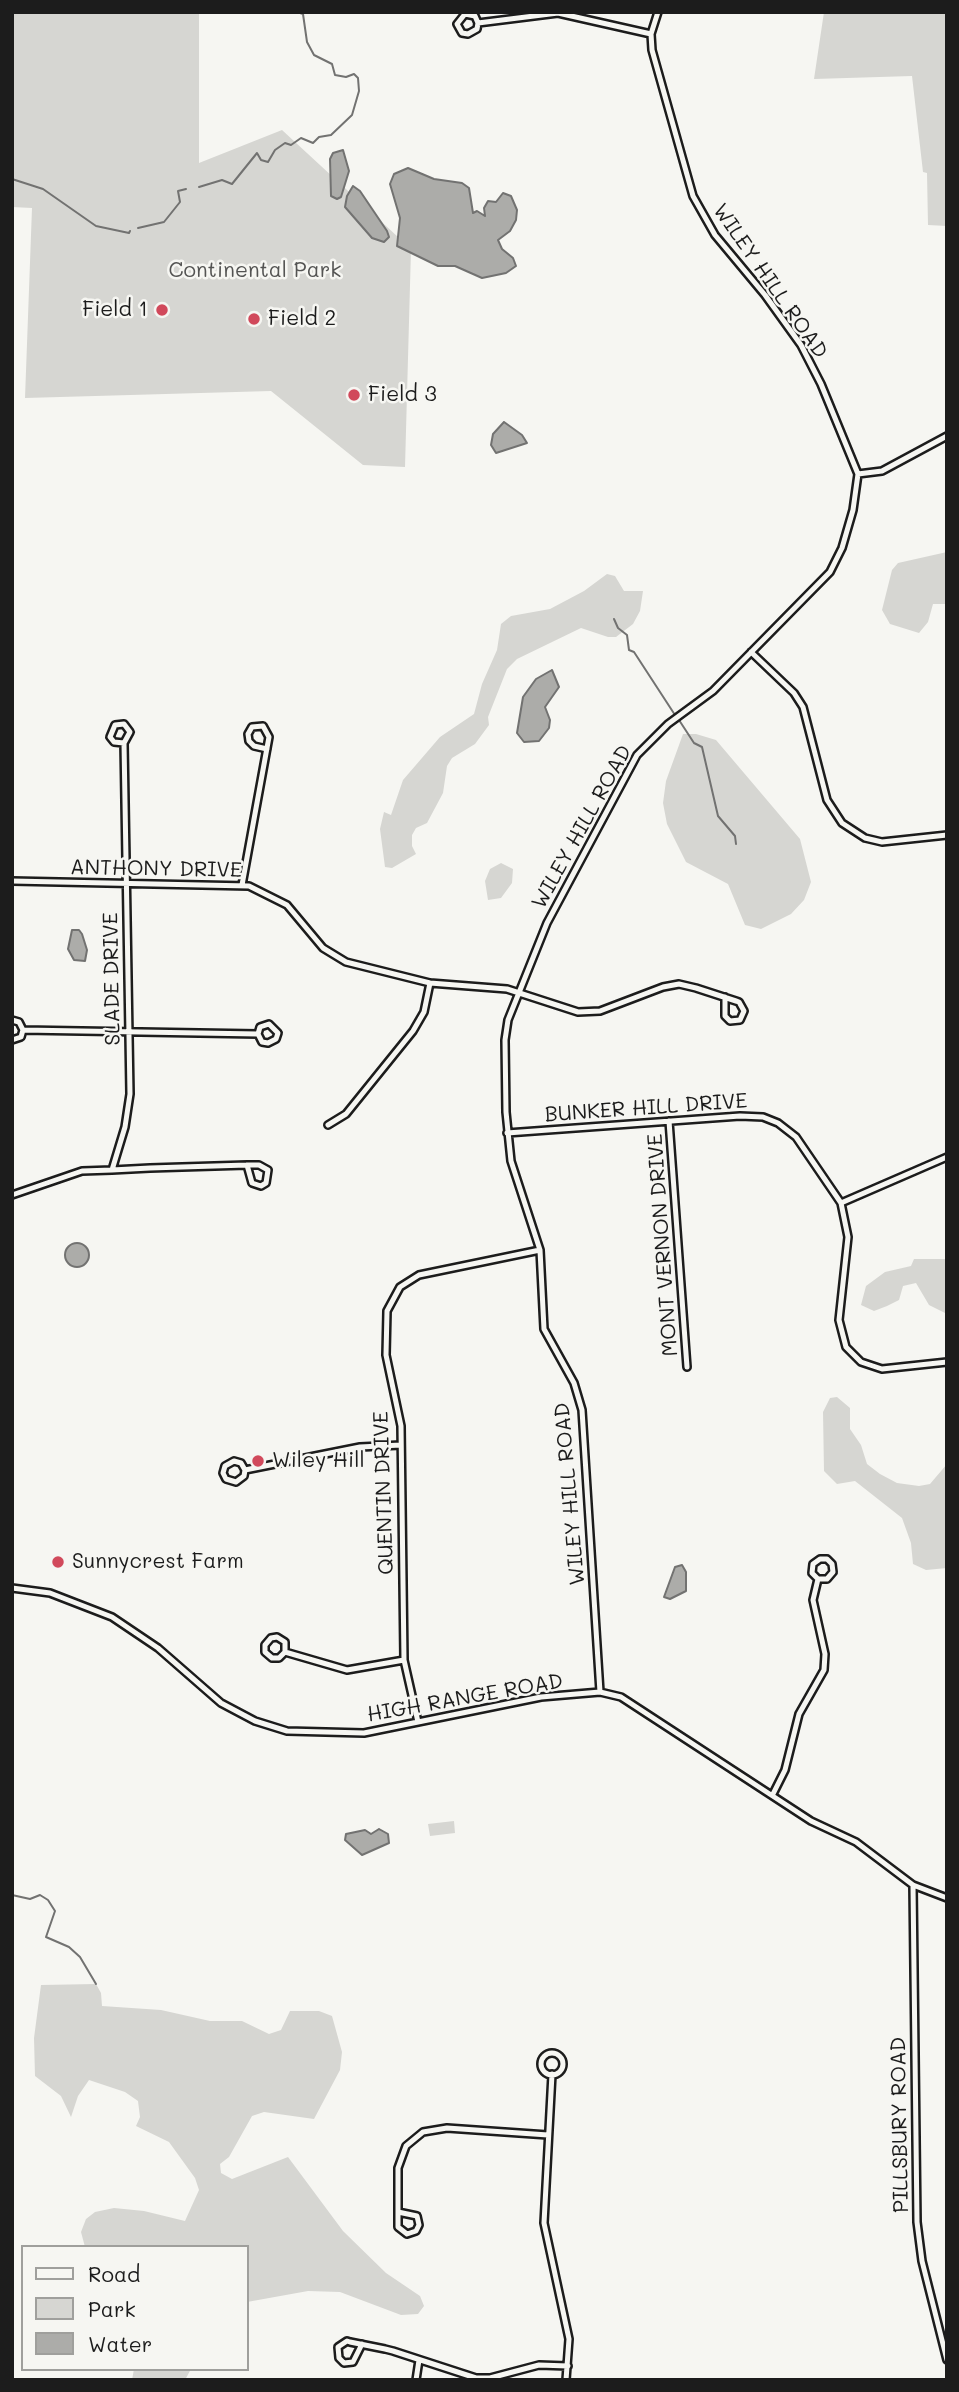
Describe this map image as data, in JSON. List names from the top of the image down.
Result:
{
  "streets": {
    "street": [
      "WILEY HILL ROAD",
      "ANTHONY DRIVE",
      "SLADE DRIVE",
      "BUNKER HILL DRIVE",
      "MONT VERNON DRIVE",
      "QUENTIN DRIVE",
      "HIGH RANGE ROAD",
      "PILLSBURY ROAD"
    ]
  },
  "crossings": [
    ["WILEY HILL ROAD", "ANTHONY DRIVE"],
    ["WILEY HILL ROAD", "BUNKER HILL DRIVE"],
    ["WILEY HILL ROAD", "QUENTIN DRIVE"],
    ["WILEY HILL ROAD", "HIGH RANGE ROAD"],
    ["ANTHONY DRIVE", "SLADE DRIVE"],
    ["BUNKER HILL DRIVE", "MONT VERNON DRIVE"],
    ["QUENTIN DRIVE", "HIGH RANGE ROAD"],
    ["HIGH RANGE ROAD", "PILLSBURY ROAD"]
  ],
  "parks": ["Continental Park"],
  "places": [
    "Field 1",
    "Field 2",
    "Field 3",
    "Wiley Hill",
    "Sunnycrest Farm"
  ],
  "legend": ["Road", "Park", "Water"]
}
